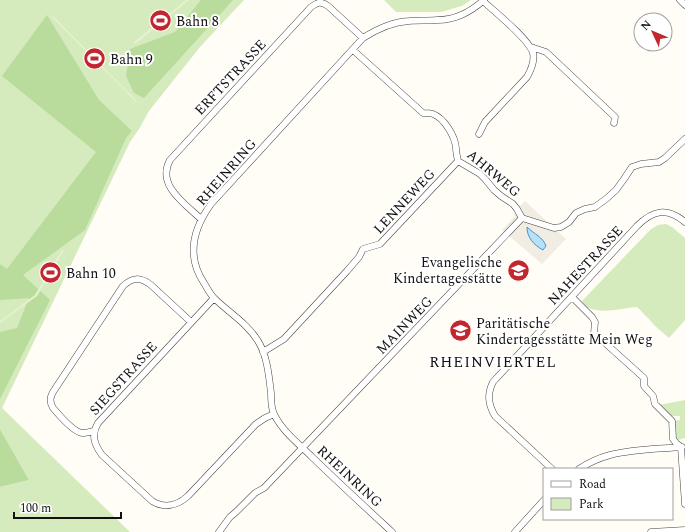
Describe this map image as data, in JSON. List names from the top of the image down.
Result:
{
  "streets": {
    "street": [
      "ERFTSTRASSE",
      "RHEINRING",
      "AHRWEG",
      "LENNEWEG",
      "NAHESTRASSE",
      "MAINWEG",
      "SIEGSTRASSE"
    ]
  },
  "crossings": [
    ["ERFTSTRASSE", "RHEINRING"],
    ["RHEINRING", "AHRWEG"],
    ["RHEINRING", "LENNEWEG"],
    ["RHEINRING", "MAINWEG"],
    ["RHEINRING", "SIEGSTRASSE"],
    ["AHRWEG", "LENNEWEG"],
    ["AHRWEG", "MAINWEG"]
  ],
  "districts": ["RHEINVIERTEL"],
  "places": {
    "sports": ["Bahn 8", "Bahn 9", "Bahn 10"],
    "school or university": ["Evangelische Kindertagesstätte", "Paritätische Kindertagesstätte Mein Weg"]
  },
  "legend": ["Road", "Park"],
  "scale_bar": "100 m",
  "north": "top left"
}
